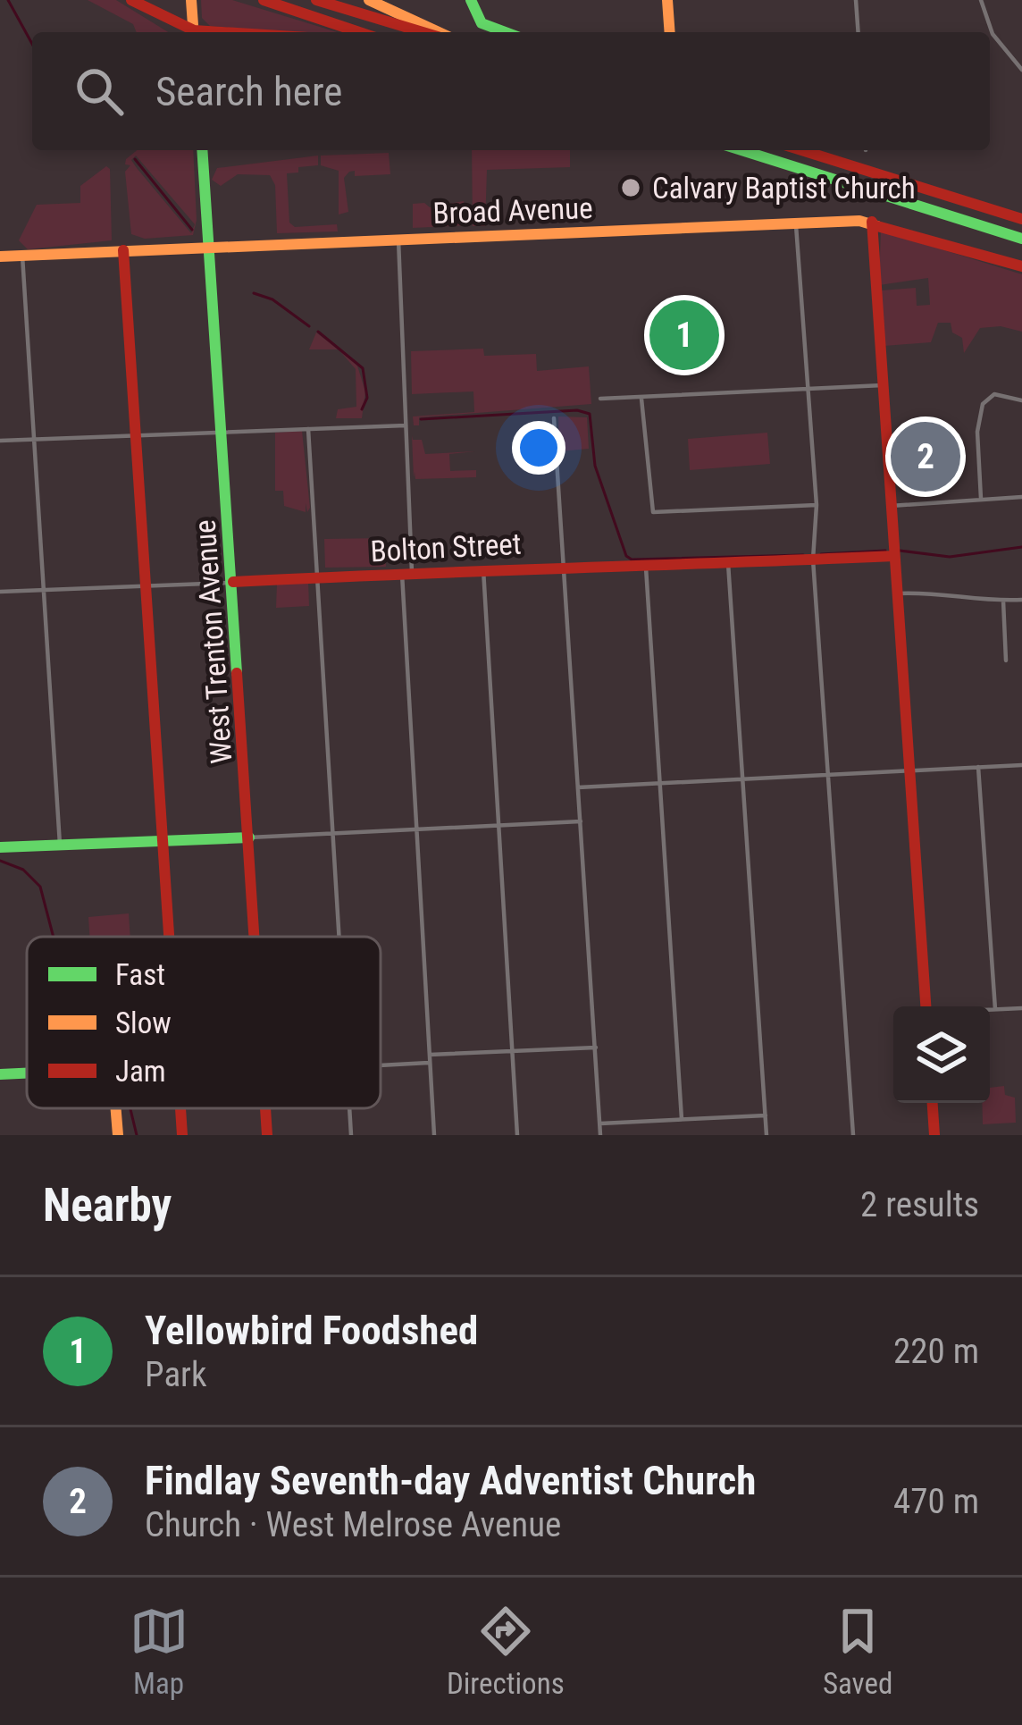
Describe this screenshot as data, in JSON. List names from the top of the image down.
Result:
{
  "streets": {
    "main road": ["Broad Avenue", "Bolton Street", "West Trenton Avenue"]
  },
  "crossings": [
    ["Broad Avenue", "West Trenton Avenue"],
    ["Bolton Street", "West Trenton Avenue"]
  ],
  "places": ["Calvary Baptist Church"],
  "legend": ["Fast", "Slow", "Jam"],
  "page": {
    "search": "Search here",
    "pins": ["1", "2"],
    "heading": ["Nearby", "2 results"],
    "list": [
      {
        "mark": "1",
        "name": "Yellowbird Foodshed",
        "note": "Park",
        "value": "220 m"
      },
      {
        "mark": "2",
        "name": "Findlay Seventh-day Adventist Church",
        "note": "Church · West Melrose Avenue",
        "value": "470 m"
      }
    ],
    "nav": ["Map", "Directions", "Saved"]
  }
}
